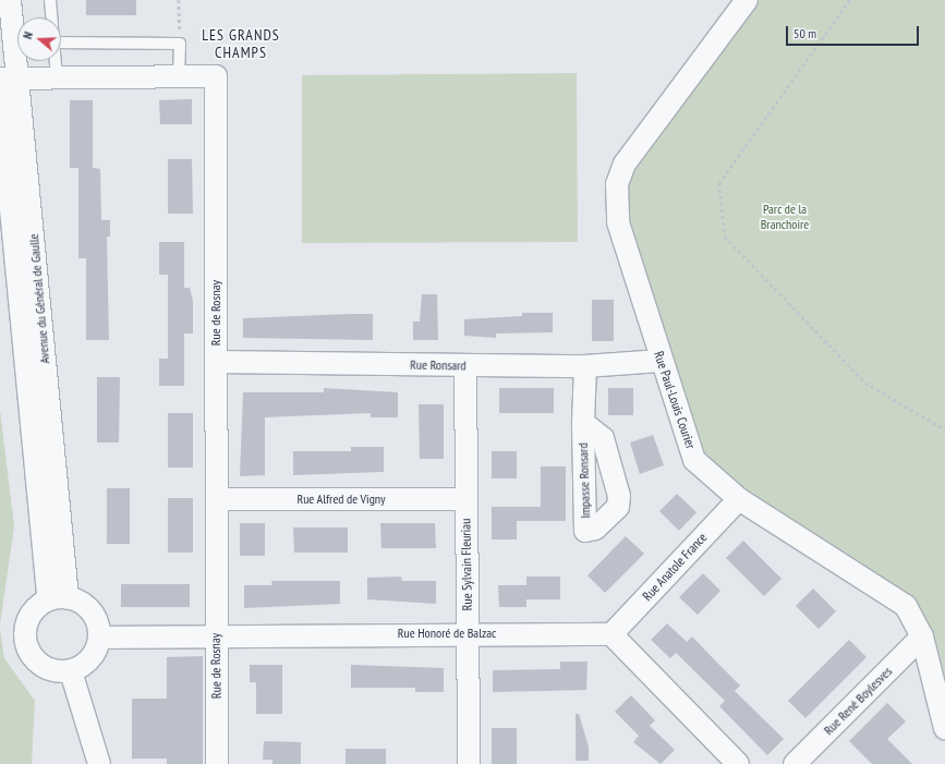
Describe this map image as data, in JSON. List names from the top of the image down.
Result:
{
  "streets": {
    "street": [
      "Avenue du Général de Gaulle",
      "Rue de Rosnay",
      "Rue Ronsard",
      "Rue Paul-Louis Courier",
      "Rue Alfred de Vigny",
      "Rue Sylvain Fleuriau",
      "Rue Anatole France",
      "Rue Honoré de Balzac",
      "Rue René Boylesves"
    ]
  },
  "crossings": [
    ["Avenue du Général de Gaulle", "Rue de Rosnay"],
    ["Avenue du Général de Gaulle", "Rue Honoré de Balzac"],
    ["Rue de Rosnay", "Rue Ronsard"],
    ["Rue de Rosnay", "Rue Alfred de Vigny"],
    ["Rue de Rosnay", "Rue Honoré de Balzac"],
    ["Rue Ronsard", "Rue Paul-Louis Courier"],
    ["Rue Ronsard", "Rue Sylvain Fleuriau"],
    ["Rue Paul-Louis Courier", "Rue Anatole France"],
    ["Rue Paul-Louis Courier", "Rue René Boylesves"],
    ["Rue Alfred de Vigny", "Rue Sylvain Fleuriau"],
    ["Rue Sylvain Fleuriau", "Rue Honoré de Balzac"],
    ["Rue Anatole France", "Rue Honoré de Balzac"]
  ],
  "districts": ["LES GRANDS CHAMPS"],
  "parks": ["Parc de la Branchoire"],
  "scale_bar": "50 m",
  "north": "left"
}
